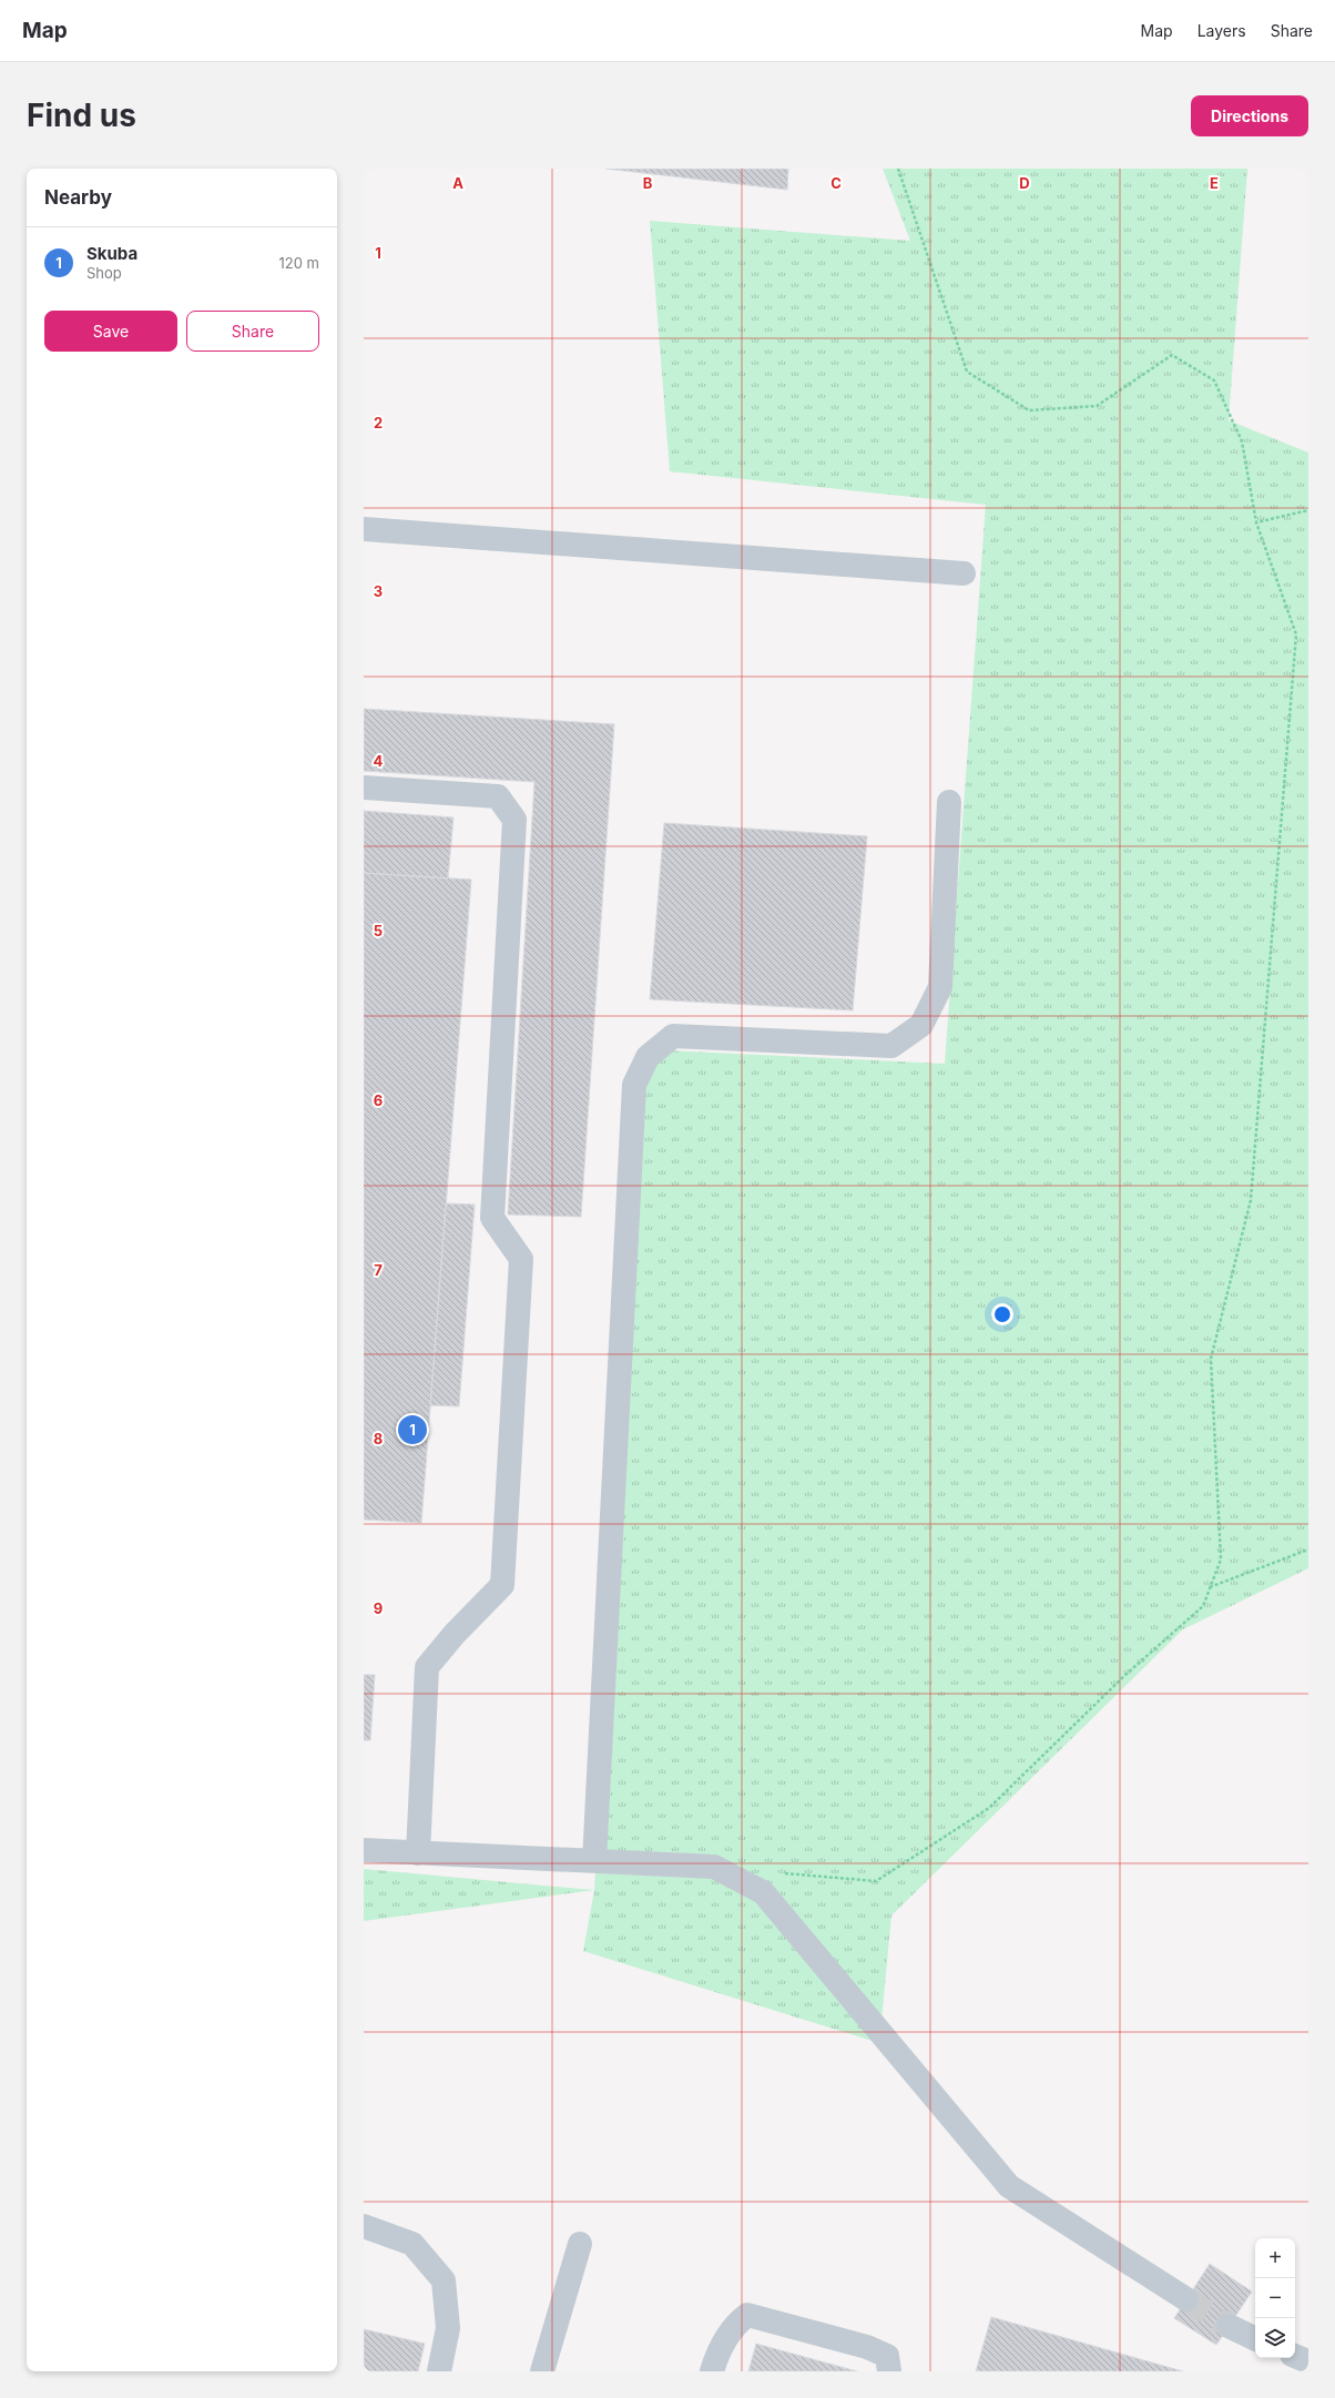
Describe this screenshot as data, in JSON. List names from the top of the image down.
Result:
{
  "page": {
    "header": "Map",
    "nav": ["Map", "Layers", "Share"],
    "buttons": [
      "Directions",
      ["Save", "Share"]
    ],
    "title": "Find us",
    "heading": "Nearby",
    "list": [
      {
        "mark": "1",
        "name": "Skuba",
        "note": "Shop",
        "value": "120 m"
      }
    ],
    "pins": "1",
    "map_buttons": ["+", "−"]
  },
  "grid": {
    "columns": [
      "A",
      "B",
      "C",
      "D",
      "E"
    ],
    "rows": [
      "1",
      "2",
      "3",
      "4",
      "5",
      "6",
      "7",
      "8",
      "9"
    ]
  }
}
